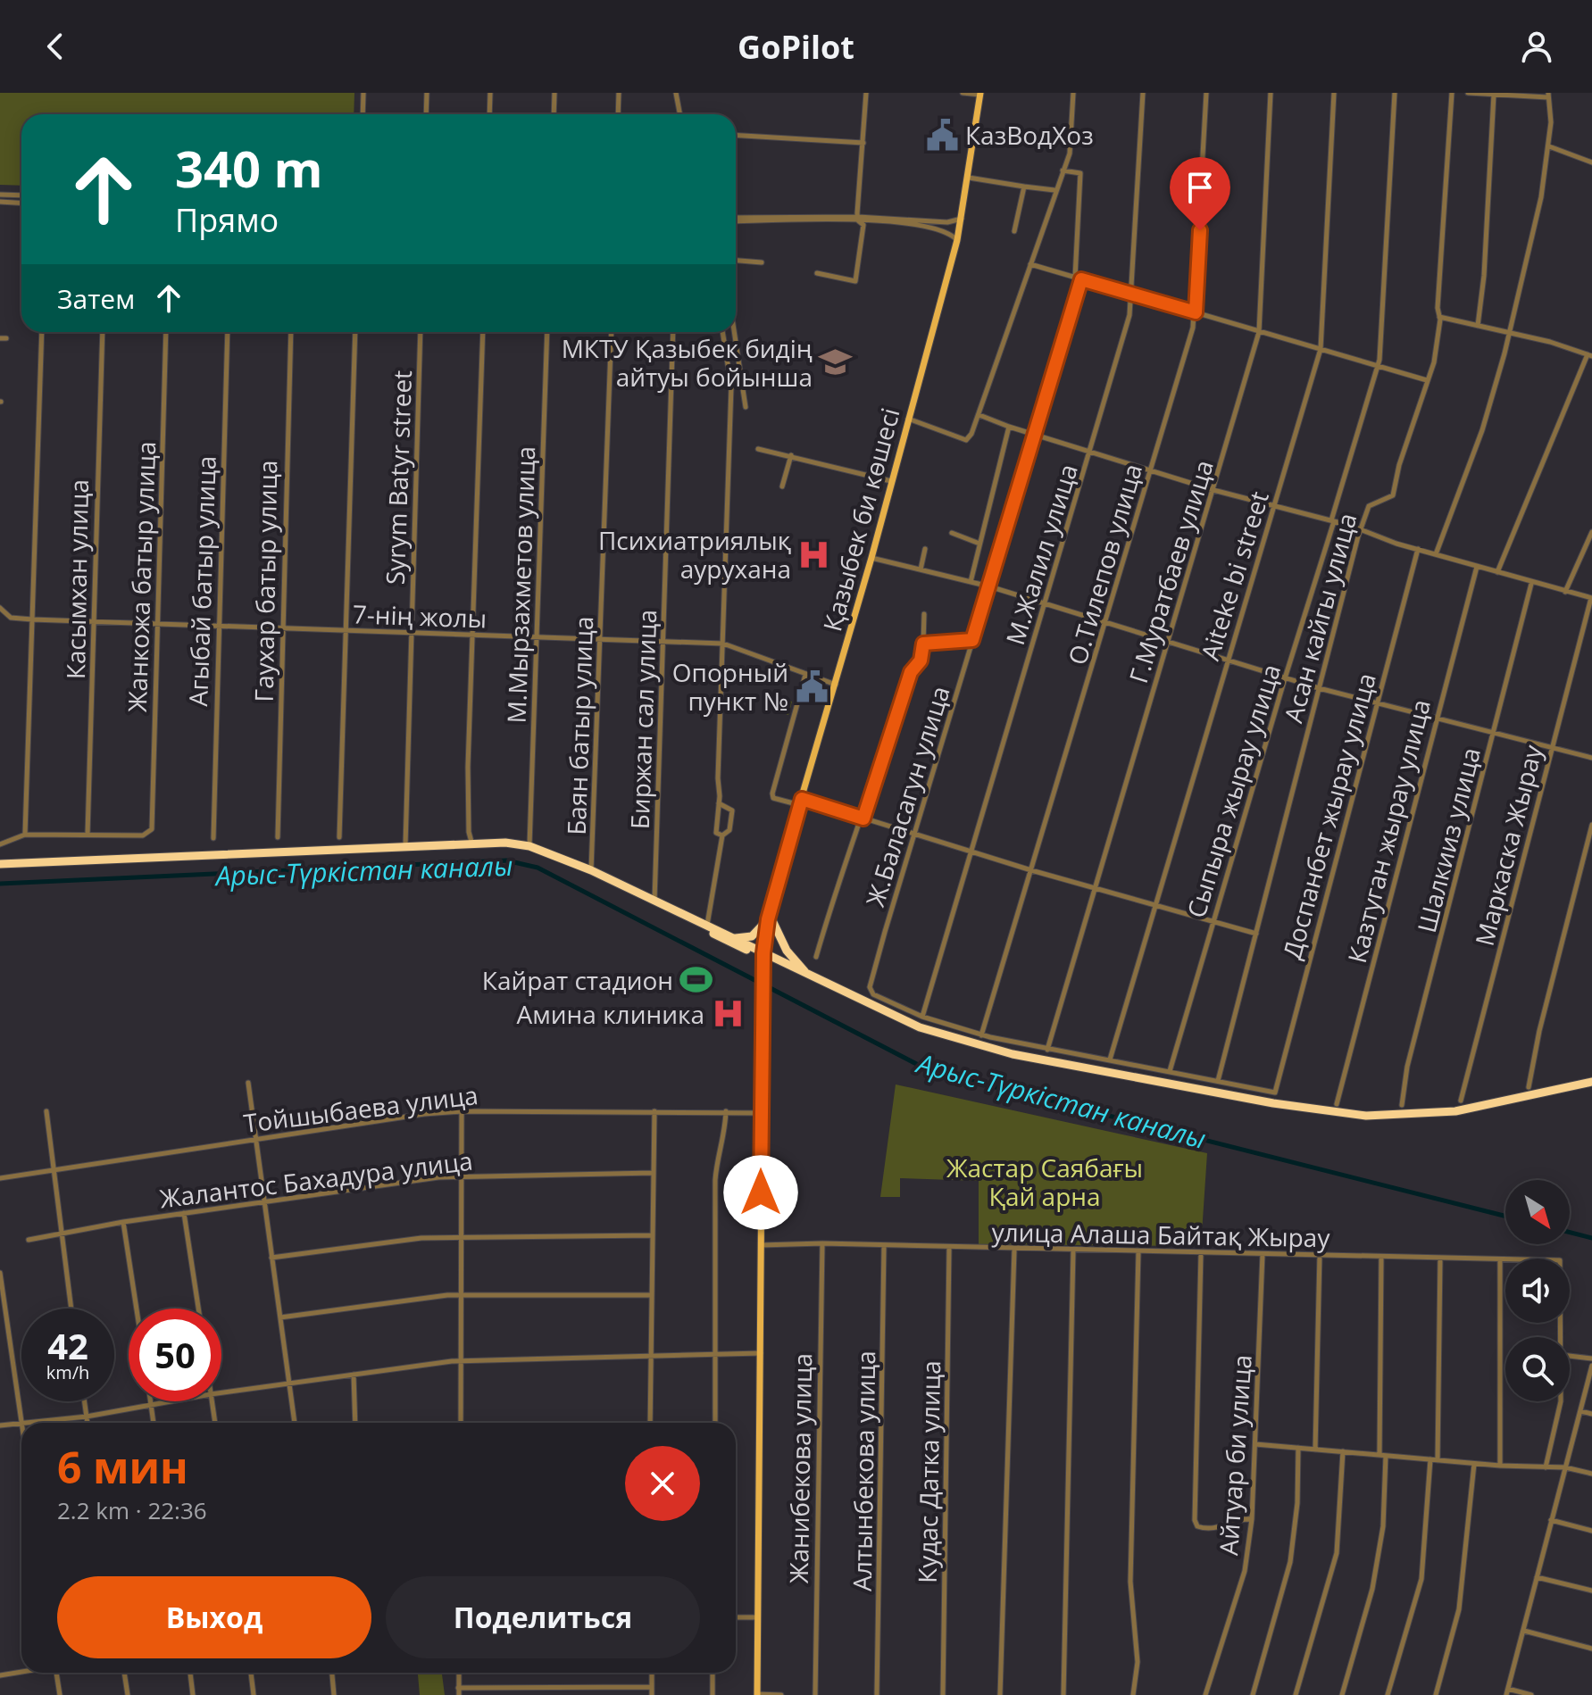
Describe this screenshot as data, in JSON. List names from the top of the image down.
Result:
{
  "streets": {
    "main road": ["Қазыбек би көшесі"],
    "street": [
      "Syrym Batyr street",
      "М.Жалил улица",
      "О.Тилепов улица",
      "Г.Муратбаев улица",
      "Aiteke bi street",
      "Жанкожа батыр улица",
      "Касымхан улица",
      "Агыбай батыр улица",
      "Гаухар батыр улица",
      "М.Мырзахметов улица",
      "7-нің жолы",
      "Асан кайгы улица",
      "Биржан сал улица",
      "Баян батыр улица",
      "Сыпыра жырау улица",
      "Ж.Баласагун улица",
      "Доспанбет жырау улица",
      "Казтуган жырау улица",
      "Шалкииз улица",
      "Маркаска Жырау",
      "Тойшыбаева улица",
      "Жалантос Бахадура улица",
      "улица Алаша Байтақ Жырау",
      "Айтуар би улица",
      "Жанибекова улица",
      "Алтынбекова улица",
      "Кудас Датка улица"
    ]
  },
  "crossings": [
    ["Syrym Batyr street", "7-нің жолы"],
    ["Қазыбек би көшесі", "7-нің жолы"],
    ["Қазыбек би көшесі", "Тойшыбаева улица"],
    ["Қазыбек би көшесі", "улица Алаша Байтақ Жырау"],
    ["М.Жалил улица", "Ж.Баласагун улица"],
    ["Жанкожа батыр улица", "Касымхан улица"],
    ["Жанкожа батыр улица", "7-нің жолы"],
    ["Касымхан улица", "7-нің жолы"],
    ["Агыбай батыр улица", "7-нің жолы"],
    ["Гаухар батыр улица", "7-нің жолы"],
    ["М.Мырзахметов улица", "7-нің жолы"],
    ["7-нің жолы", "Биржан сал улица"],
    ["7-нің жолы", "Баян батыр улица"],
    ["Асан кайгы улица", "Доспанбет жырау улица"],
    ["улица Алаша Байтақ Жырау", "Айтуар би улица"],
    ["улица Алаша Байтақ Жырау", "Жанибекова улица"],
    ["улица Алаша Байтақ Жырау", "Алтынбекова улица"],
    ["улица Алаша Байтақ Жырау", "Кудас Датка улица"]
  ],
  "water": ["Арыс-Түркістан каналы"],
  "parks": ["Жастар Саябағы Қай арна"],
  "places": {
    "public building": ["КазВодХоз", "Опорный пункт №"],
    "school or university": ["МКТУ Қазыбек бидің айтуы бойынша"],
    "hospital": ["Психиатриялық аурухана", "Амина клиника"],
    "sports": ["Кайрат стадион"]
  },
  "north": "bottom right",
  "page": {
    "header": "GoPilot",
    "turn": ["340 m", "Прямо"],
    "then": "Затем",
    "speed": "42 km/h",
    "limit": "50",
    "heading": ["6 мин", "2.2 km · 22:36"],
    "buttons": ["Выход", "Поделиться"]
  }
}
